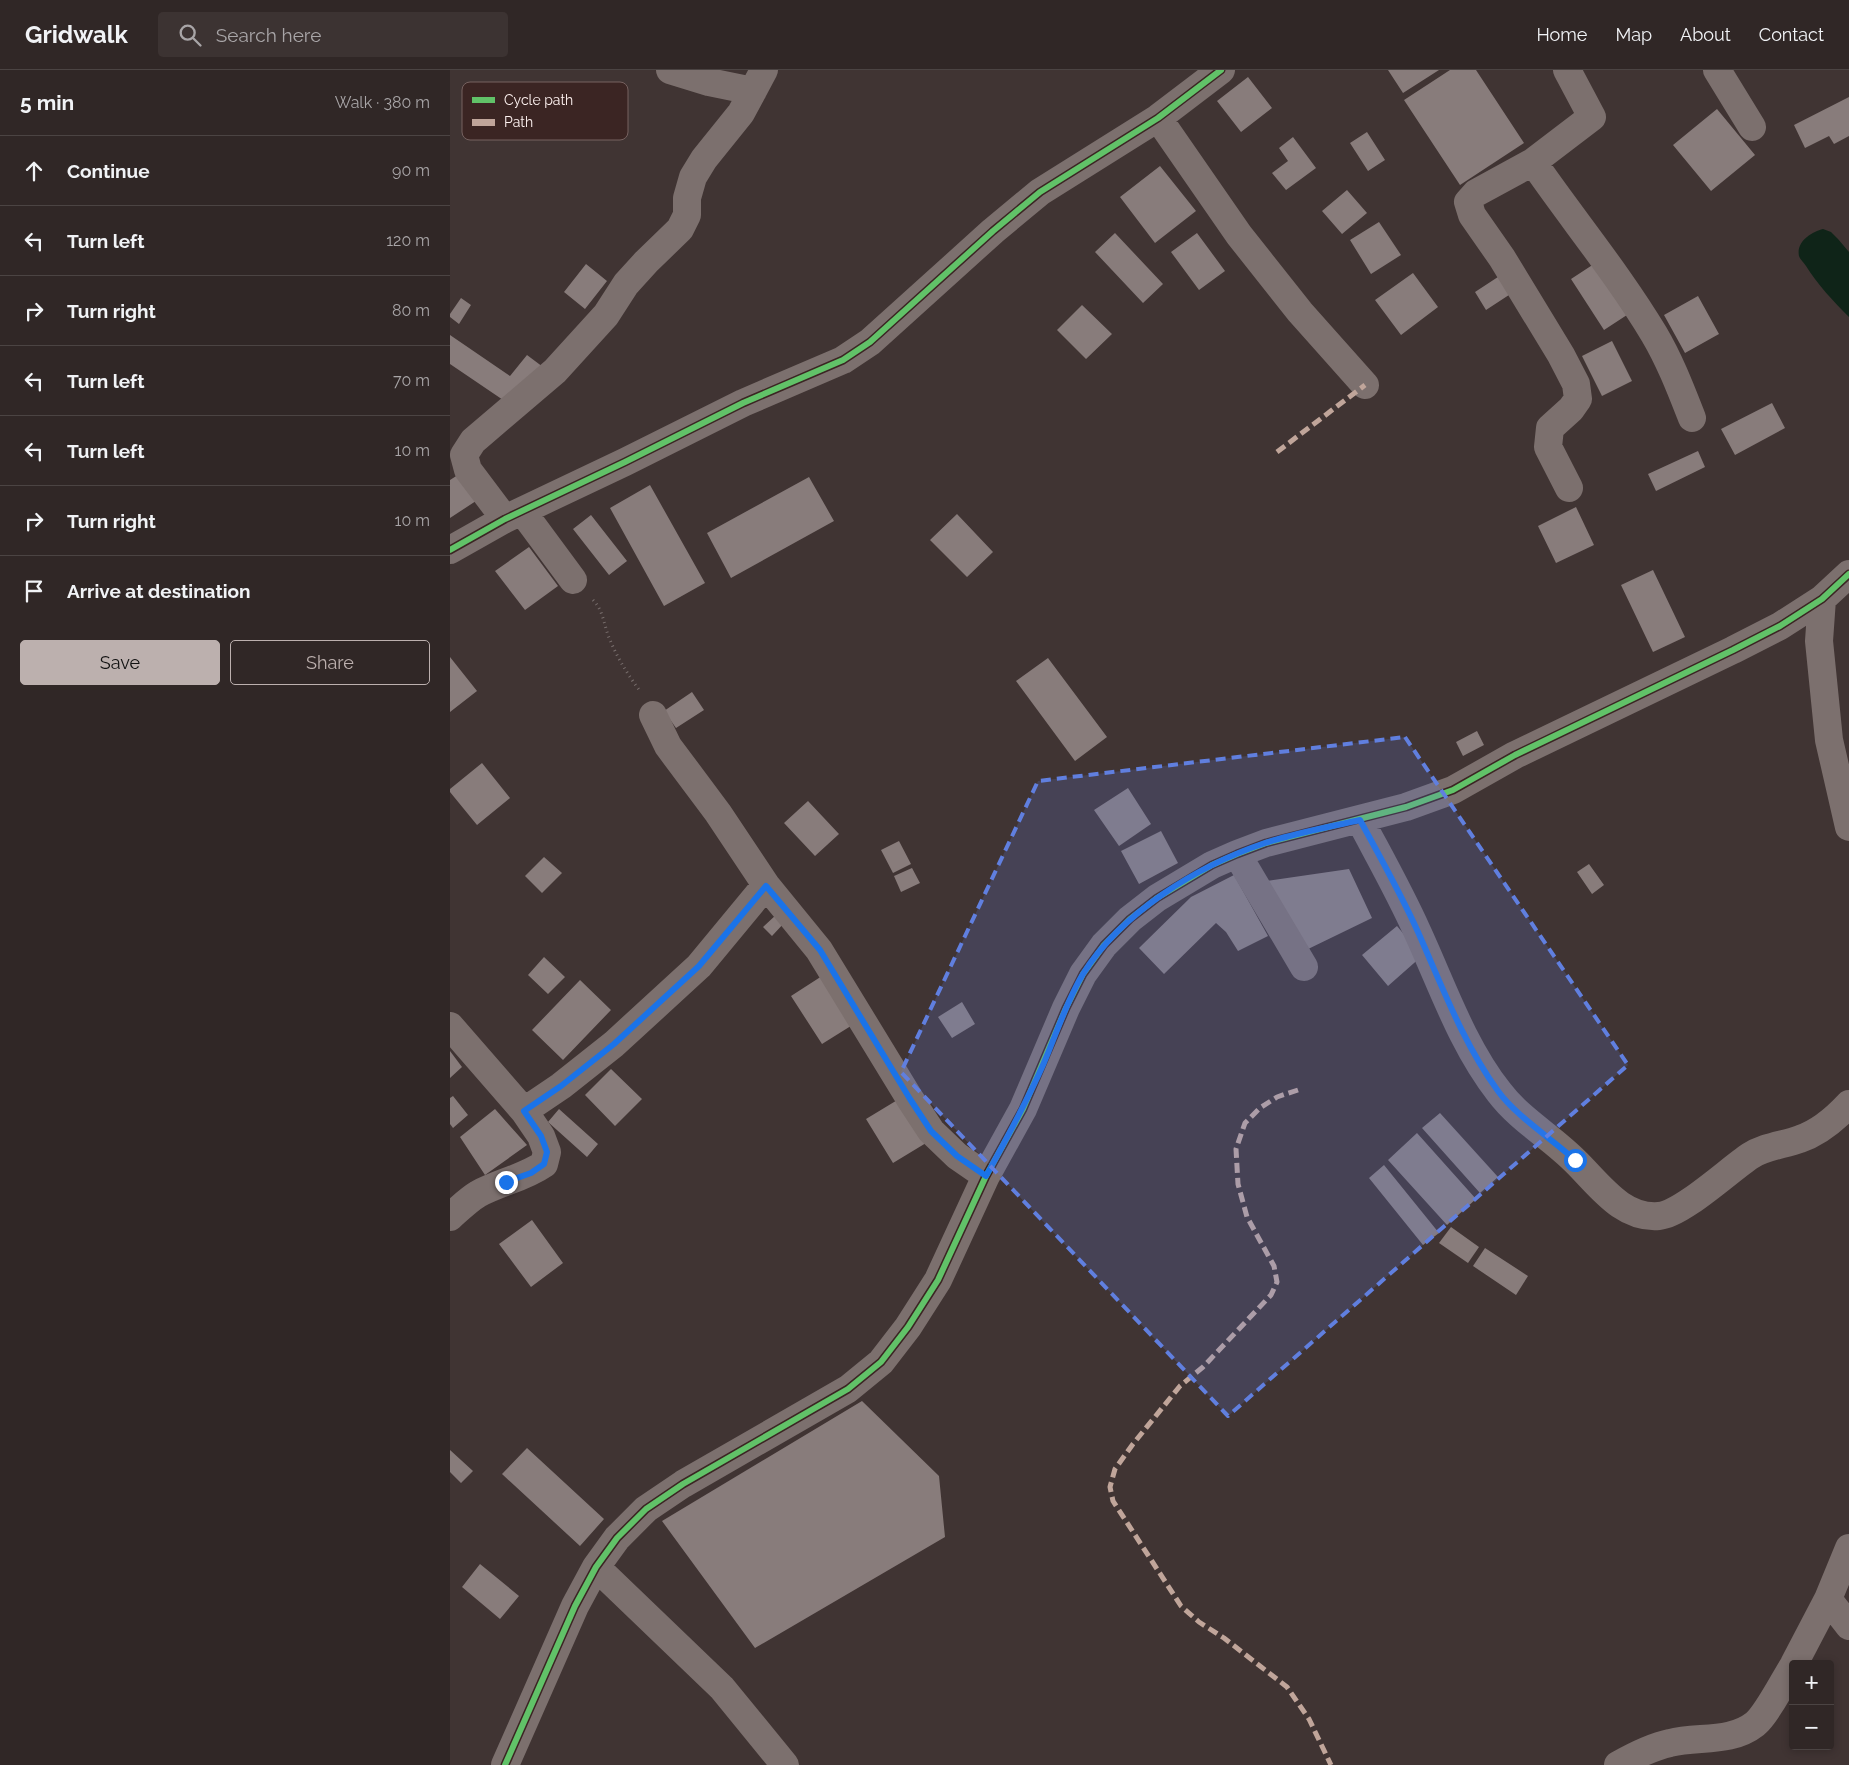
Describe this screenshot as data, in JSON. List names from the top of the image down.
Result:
{
  "legend": ["Cycle path", "Path"],
  "page": {
    "header": "Gridwalk",
    "search": "Search here",
    "nav": [
      "Home",
      "Map",
      "About",
      "Contact"
    ],
    "heading": ["5 min", "Walk · 380 m"],
    "list": [
      ["Continue", "90 m"],
      ["Turn left", "120 m"],
      ["Turn right", "80 m"],
      ["Turn left", "70 m"],
      ["Turn left", "10 m"],
      ["Turn right", "10 m"],
      "Arrive at destination"
    ],
    "buttons": ["Save", "Share"],
    "map_buttons": ["+", "−"]
  }
}
